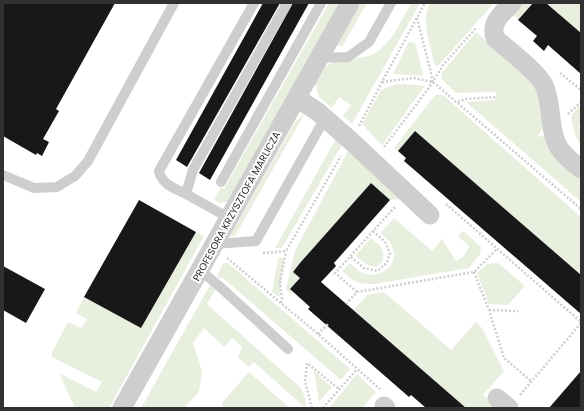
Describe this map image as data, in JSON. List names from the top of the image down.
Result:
{
  "streets": {
    "street": ["PROFESORA KRZYSZTOFA MARLICZA"]
  }
}
